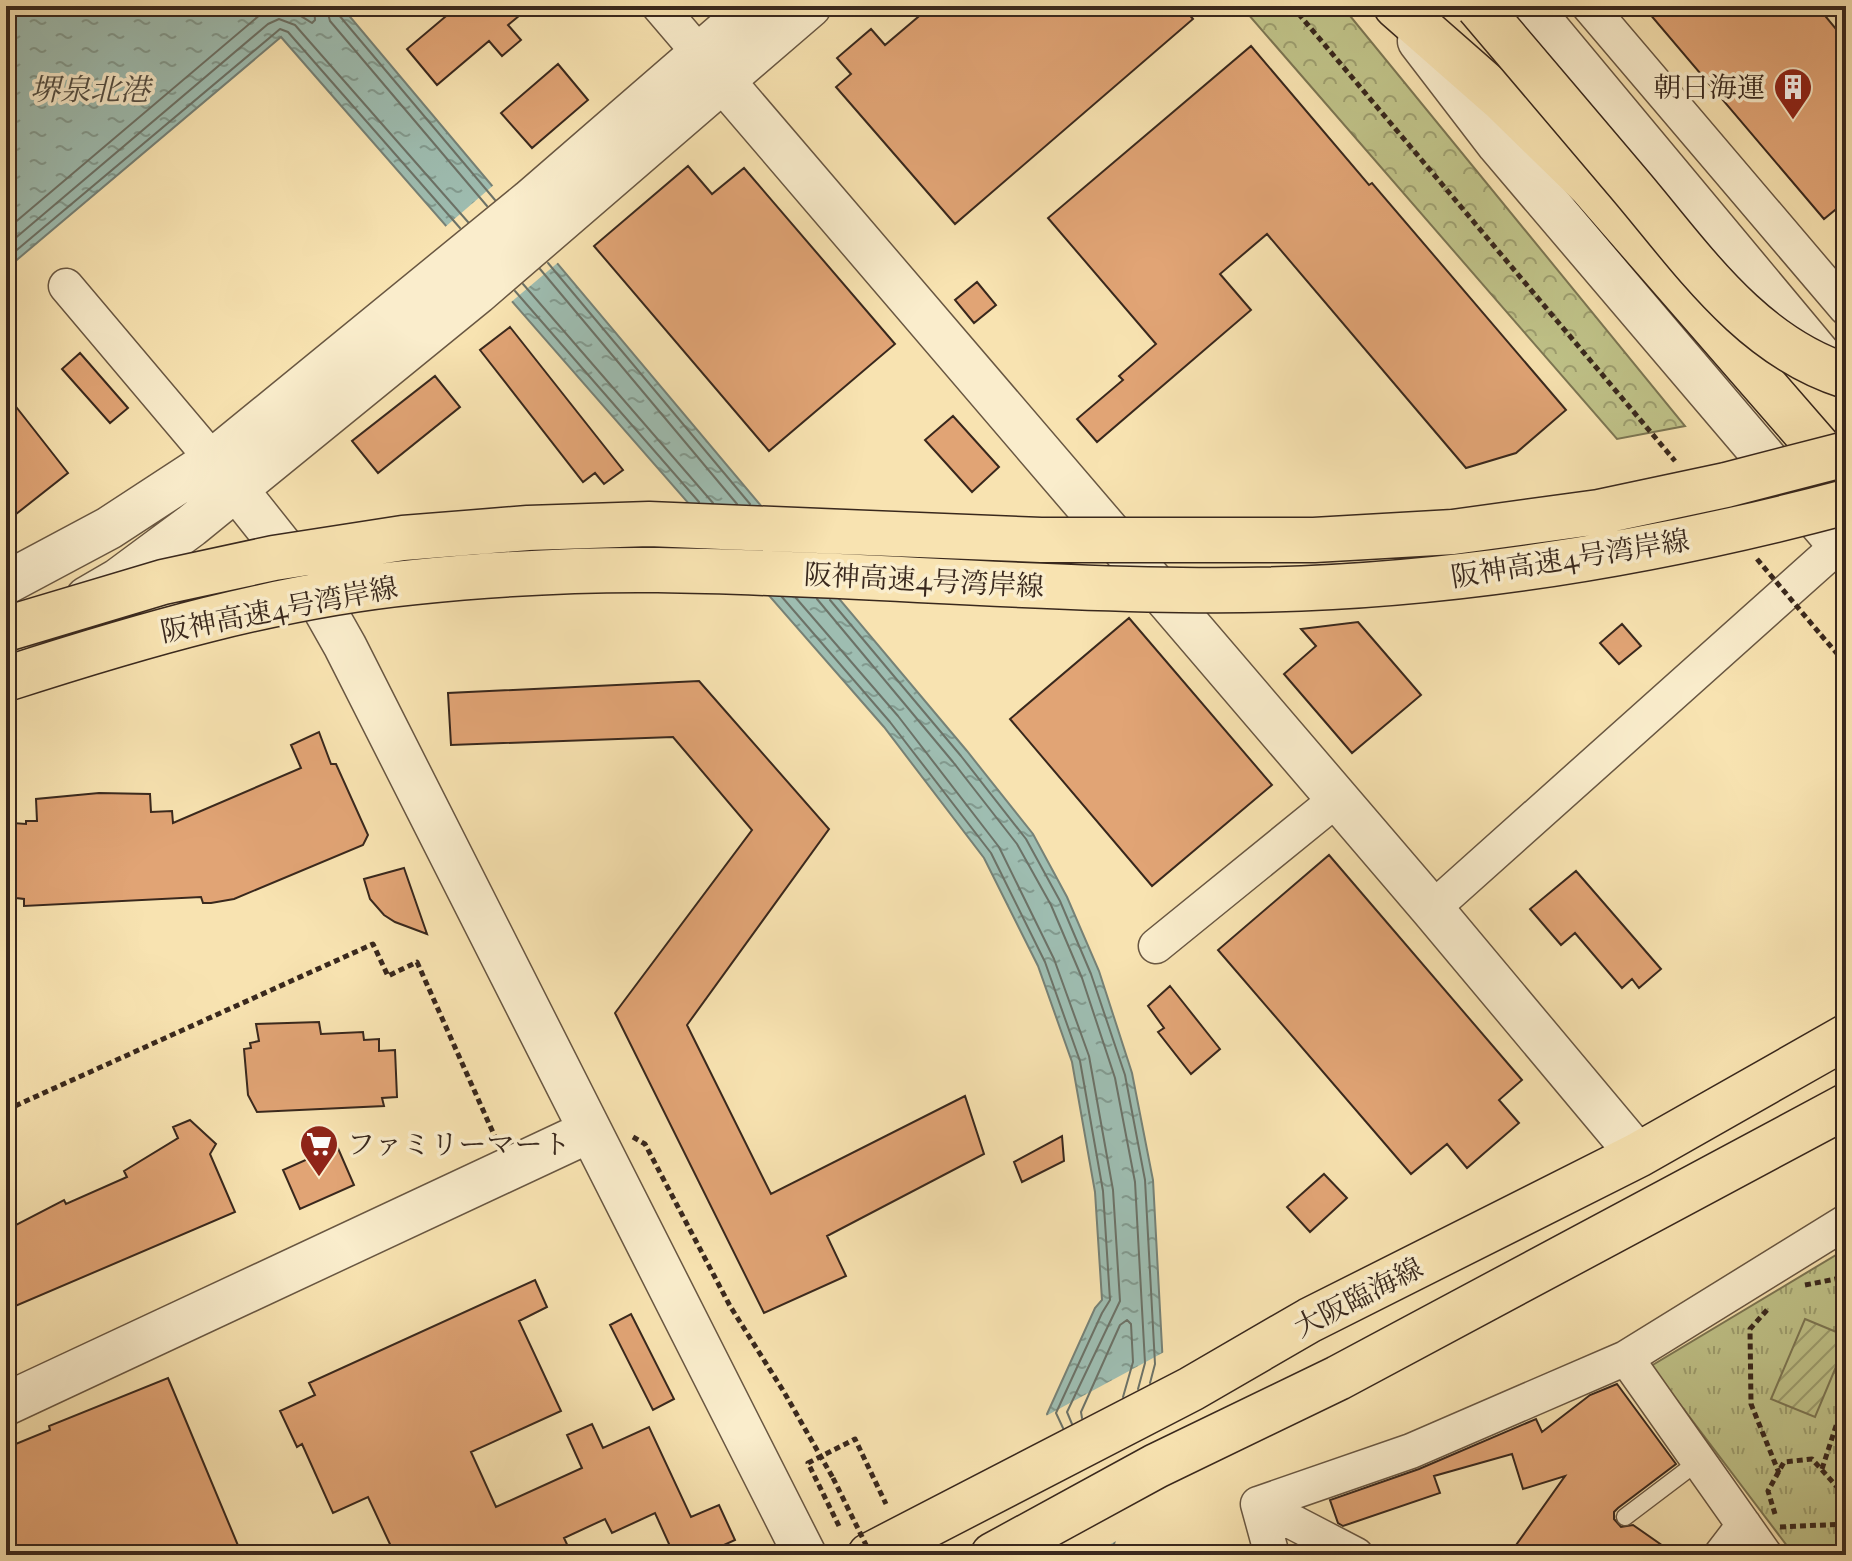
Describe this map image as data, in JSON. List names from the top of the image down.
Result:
{
  "streets": {
    "main road": ["阪神高速4号湾岸線", "大阪臨海線"]
  },
  "water": ["堺泉北港"],
  "places": {
    "building": ["朝日海運"],
    "supermarket": ["ファミリーマート"]
  }
}
